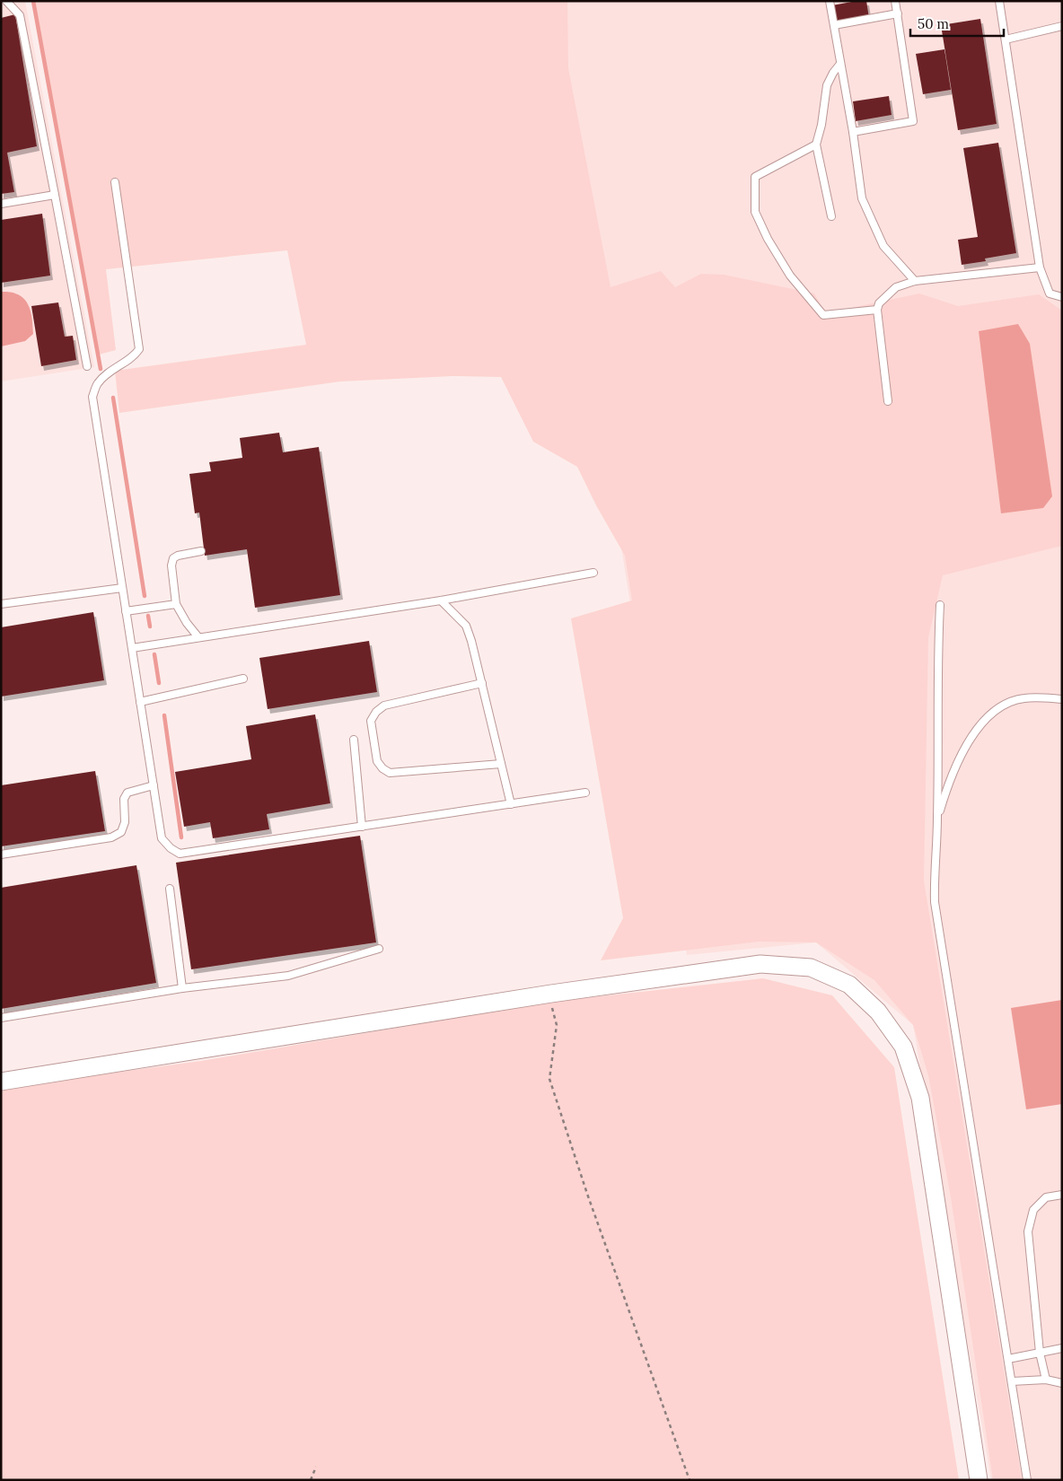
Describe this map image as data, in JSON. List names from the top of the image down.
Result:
{
  "scale_bar": "50 m"
}
